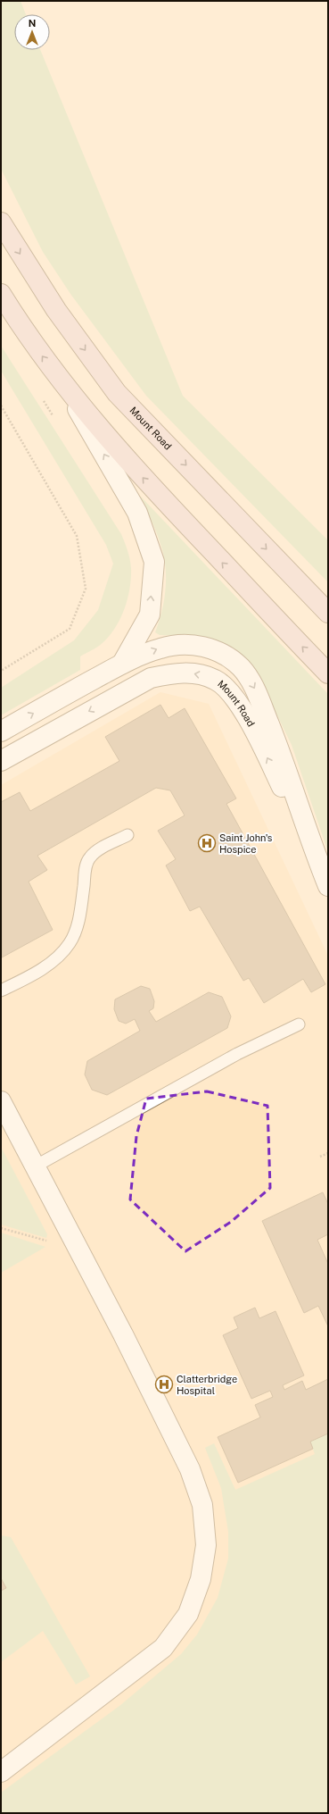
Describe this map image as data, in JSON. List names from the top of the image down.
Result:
{
  "streets": {
    "main road": ["Mount Road"]
  },
  "places": {
    "hospital": ["Saint John's Hospice", "Clatterbridge Hospital"]
  },
  "north": "top"
}
